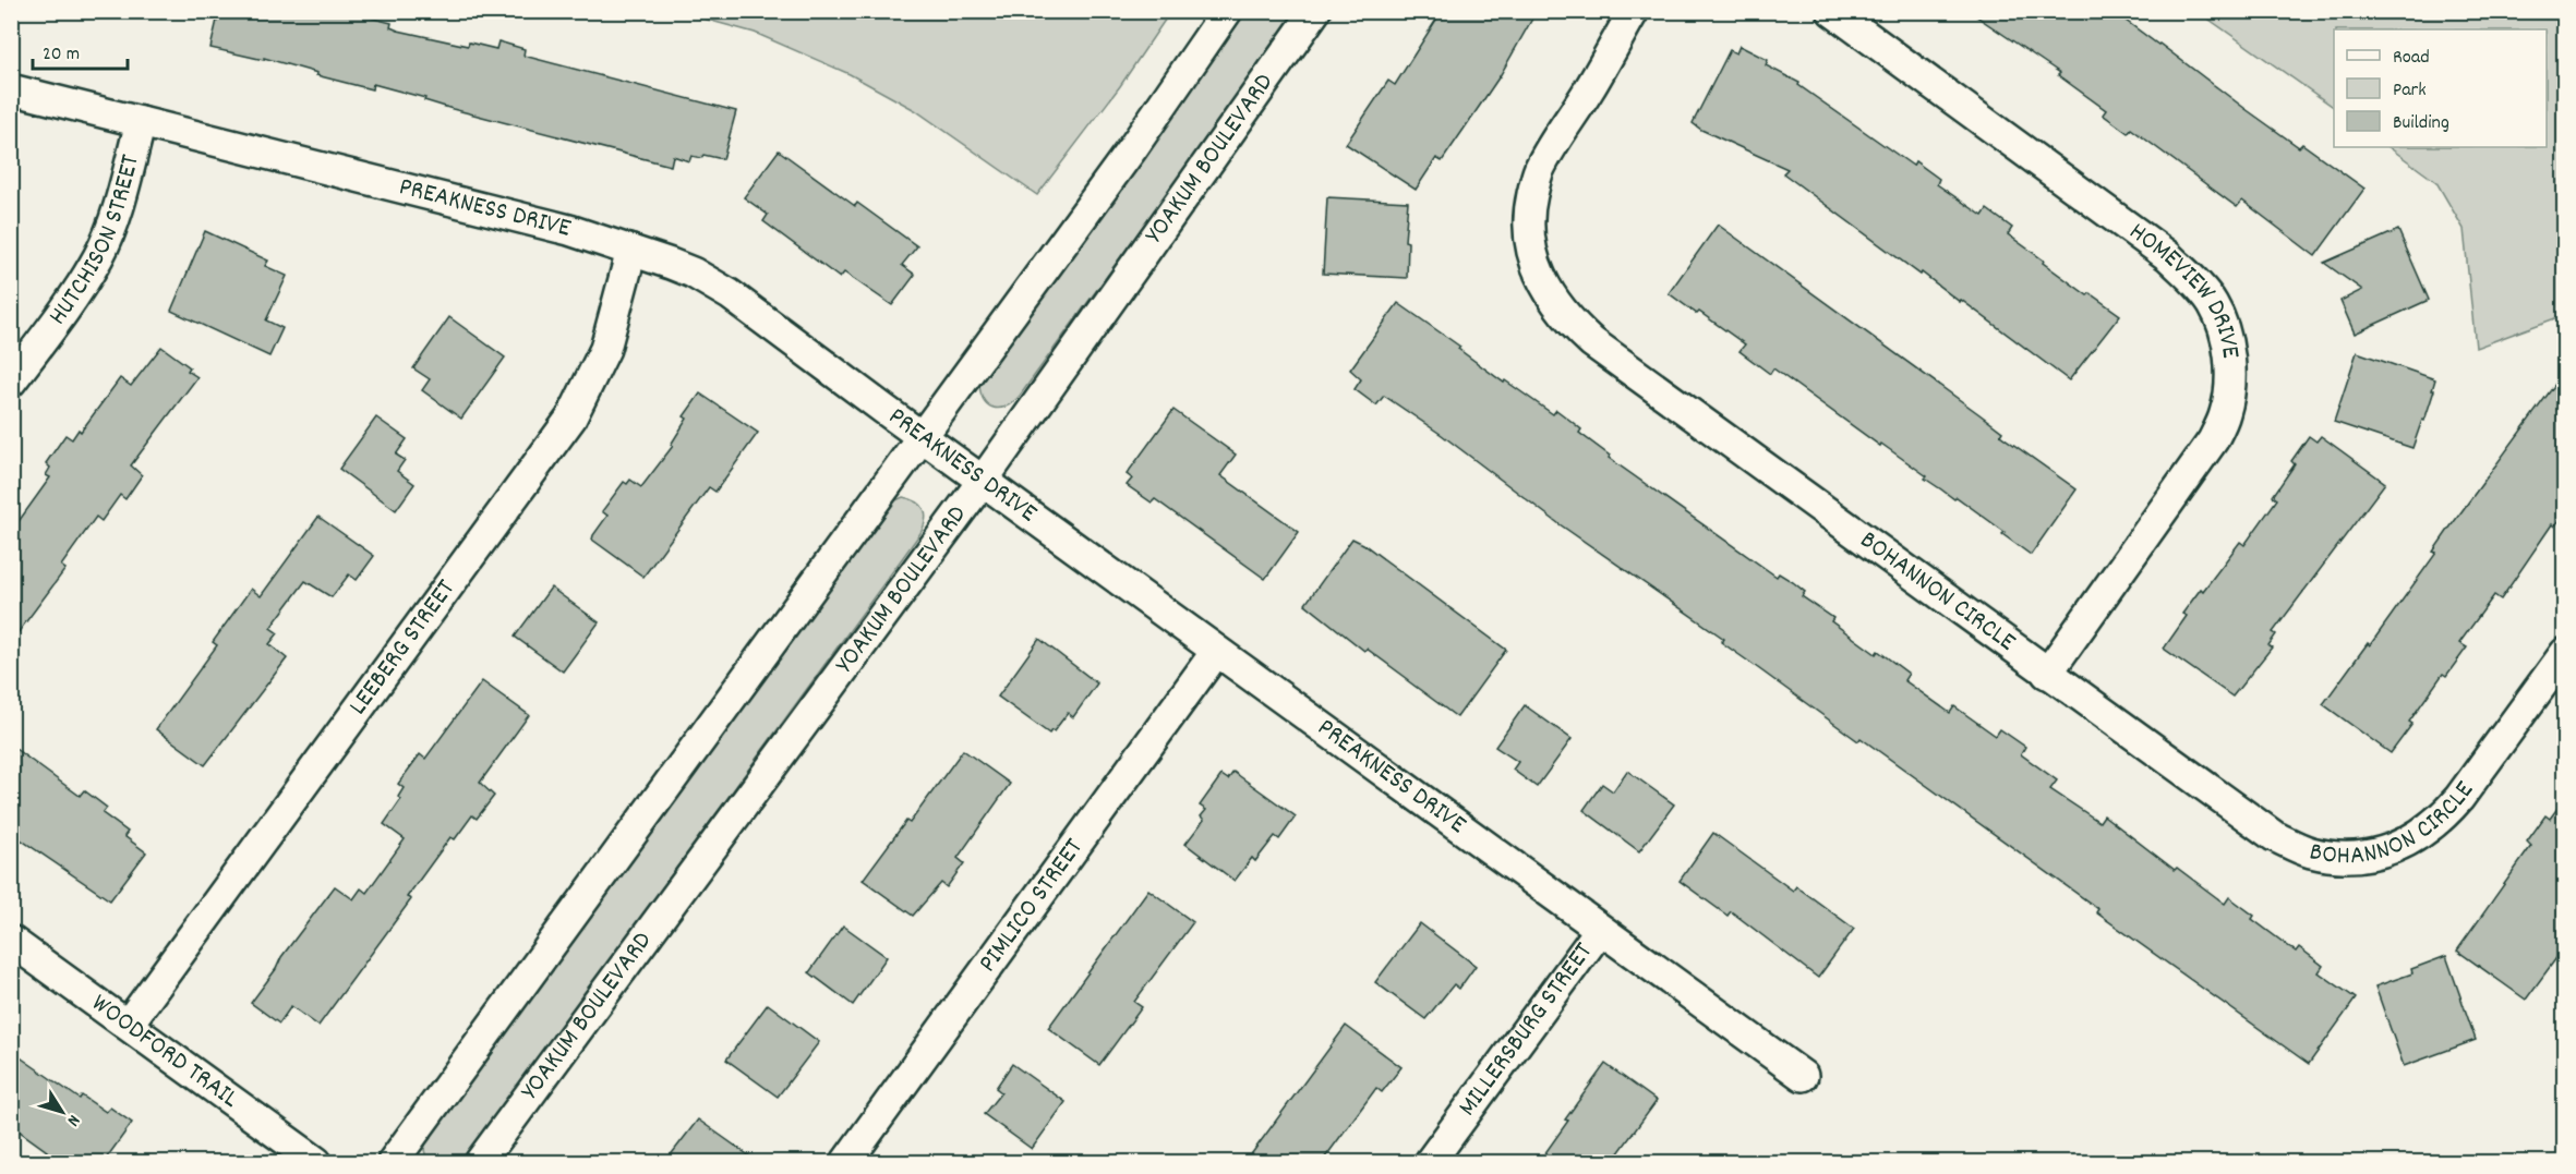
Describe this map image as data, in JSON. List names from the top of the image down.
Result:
{
  "streets": {
    "street": [
      "YOAKUM BOULEVARD",
      "PREAKNESS DRIVE",
      "HUTCHISON STREET",
      "HOMEVIEW DRIVE",
      "BOHANNON CIRCLE",
      "LEEBERG STREET",
      "PIMLICO STREET",
      "MILLERSBURG STREET",
      "WOODFORD TRAIL"
    ]
  },
  "crossings": [
    ["YOAKUM BOULEVARD", "PREAKNESS DRIVE"],
    ["PREAKNESS DRIVE", "HUTCHISON STREET"],
    ["PREAKNESS DRIVE", "LEEBERG STREET"],
    ["PREAKNESS DRIVE", "PIMLICO STREET"],
    ["PREAKNESS DRIVE", "MILLERSBURG STREET"],
    ["HOMEVIEW DRIVE", "BOHANNON CIRCLE"],
    ["LEEBERG STREET", "WOODFORD TRAIL"]
  ],
  "legend": ["Road", "Park", "Building"],
  "scale_bar": "20 m",
  "north": "bottom right"
}
